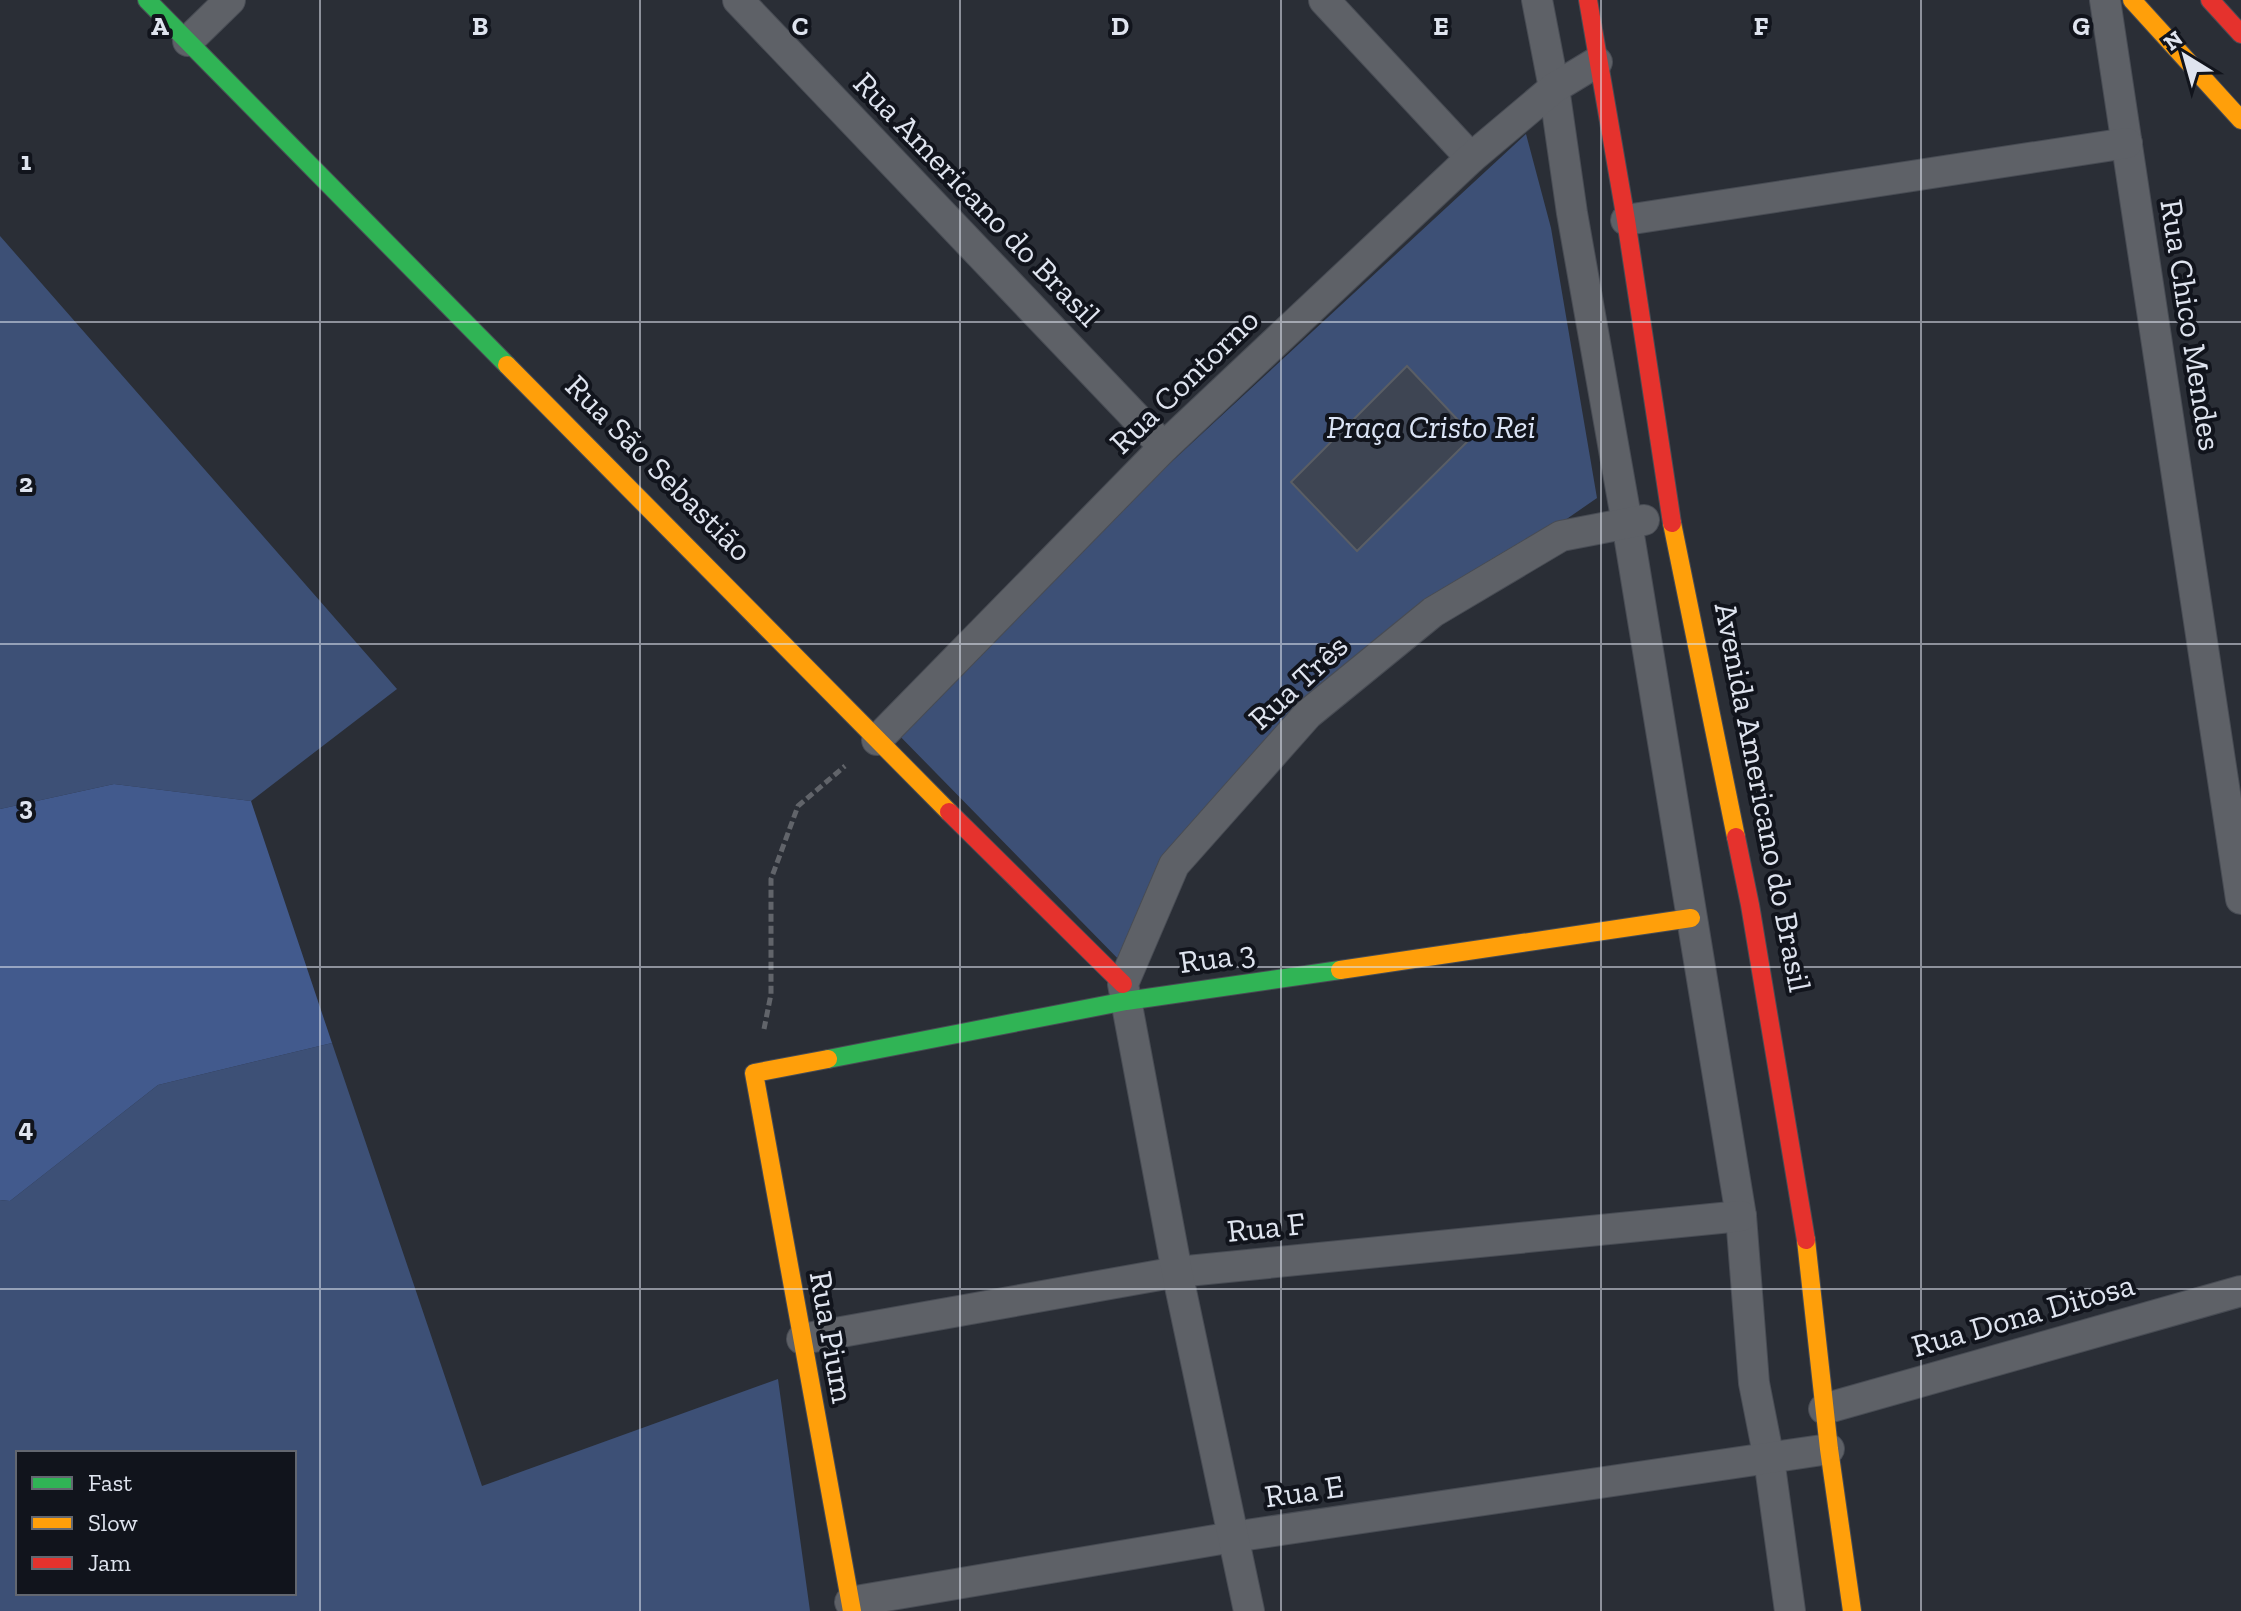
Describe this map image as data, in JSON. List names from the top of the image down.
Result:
{
  "streets": {
    "street": [
      "Rua Americano do Brasil",
      "Rua Chico Mendes",
      "Rua Contorno",
      "Rua São Sebastião",
      "Rua Três",
      "Avenida Americano do Brasil",
      "Rua 3",
      "Rua F",
      "Rua Dona Ditosa",
      "Rua Pium",
      "Rua E"
    ]
  },
  "crossings": [
    ["Rua Americano do Brasil", "Rua Contorno"],
    ["Rua Contorno", "Rua São Sebastião"],
    ["Rua Contorno", "Avenida Americano do Brasil"],
    ["Rua São Sebastião", "Rua Três"],
    ["Rua São Sebastião", "Rua 3"],
    ["Rua Três", "Avenida Americano do Brasil"],
    ["Rua Três", "Rua 3"],
    ["Avenida Americano do Brasil", "Rua Dona Ditosa"],
    ["Avenida Americano do Brasil", "Rua E"],
    ["Rua 3", "Rua Pium"],
    ["Rua F", "Rua Pium"],
    ["Rua Pium", "Rua E"]
  ],
  "parks": ["Praça Cristo Rei"],
  "legend": ["Fast", "Slow", "Jam"],
  "north": "top left",
  "grid": {
    "columns": [
      "A",
      "B",
      "C",
      "D",
      "E",
      "F",
      "G"
    ],
    "rows": [
      "1",
      "2",
      "3",
      "4"
    ]
  }
}
